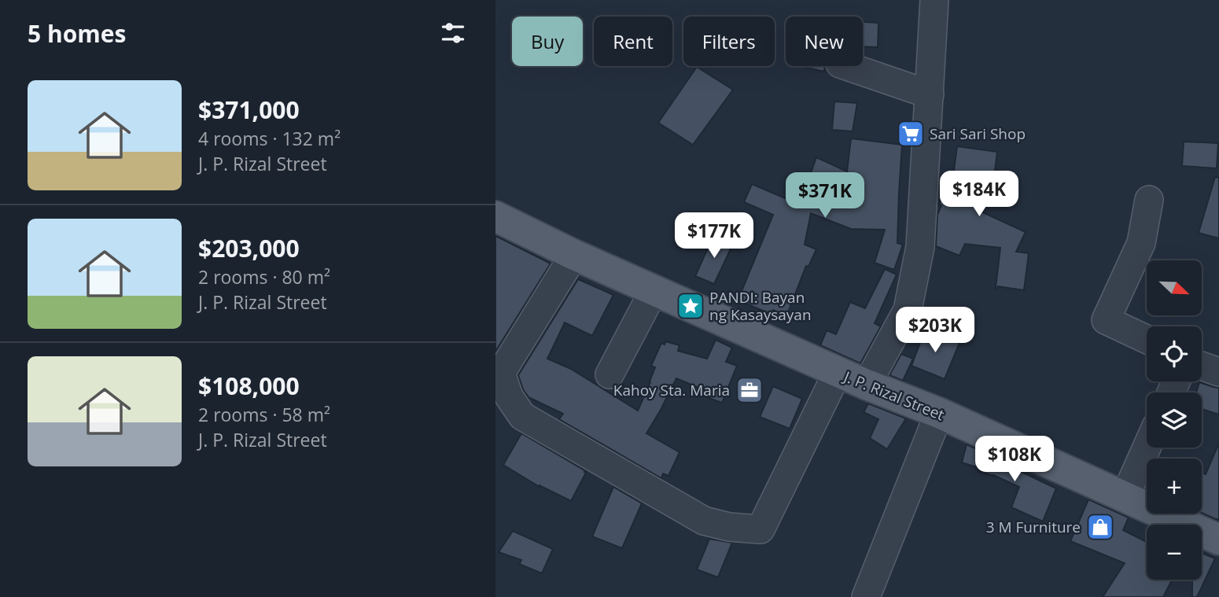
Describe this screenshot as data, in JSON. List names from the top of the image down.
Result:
{
  "streets": {
    "main road": ["J. P. Rizal Street"]
  },
  "places": {
    "supermarket": ["Sari Sari Shop"],
    "place": ["PANDI: Bayan ng Kasaysayan"],
    "office": ["Kahoy Sta. Maria"],
    "shop": ["3 M Furniture"]
  },
  "north": "bottom right",
  "page": {
    "heading": "5 homes",
    "chip": [
      "Buy",
      "Rent",
      "Filters",
      "New"
    ],
    "list": [
      {
        "name": "$371,000",
        "note": "4 rooms · 132 m² · J. P. Rizal Street"
      },
      {
        "name": "$203,000",
        "note": "2 rooms · 80 m² · J. P. Rizal Street"
      },
      {
        "name": "$108,000",
        "note": "2 rooms · 58 m² · J. P. Rizal Street"
      }
    ],
    "price": [
      "$184K",
      "$371K",
      "$177K",
      "$203K",
      "$108K"
    ],
    "map_buttons": ["+", "−"]
  }
}
